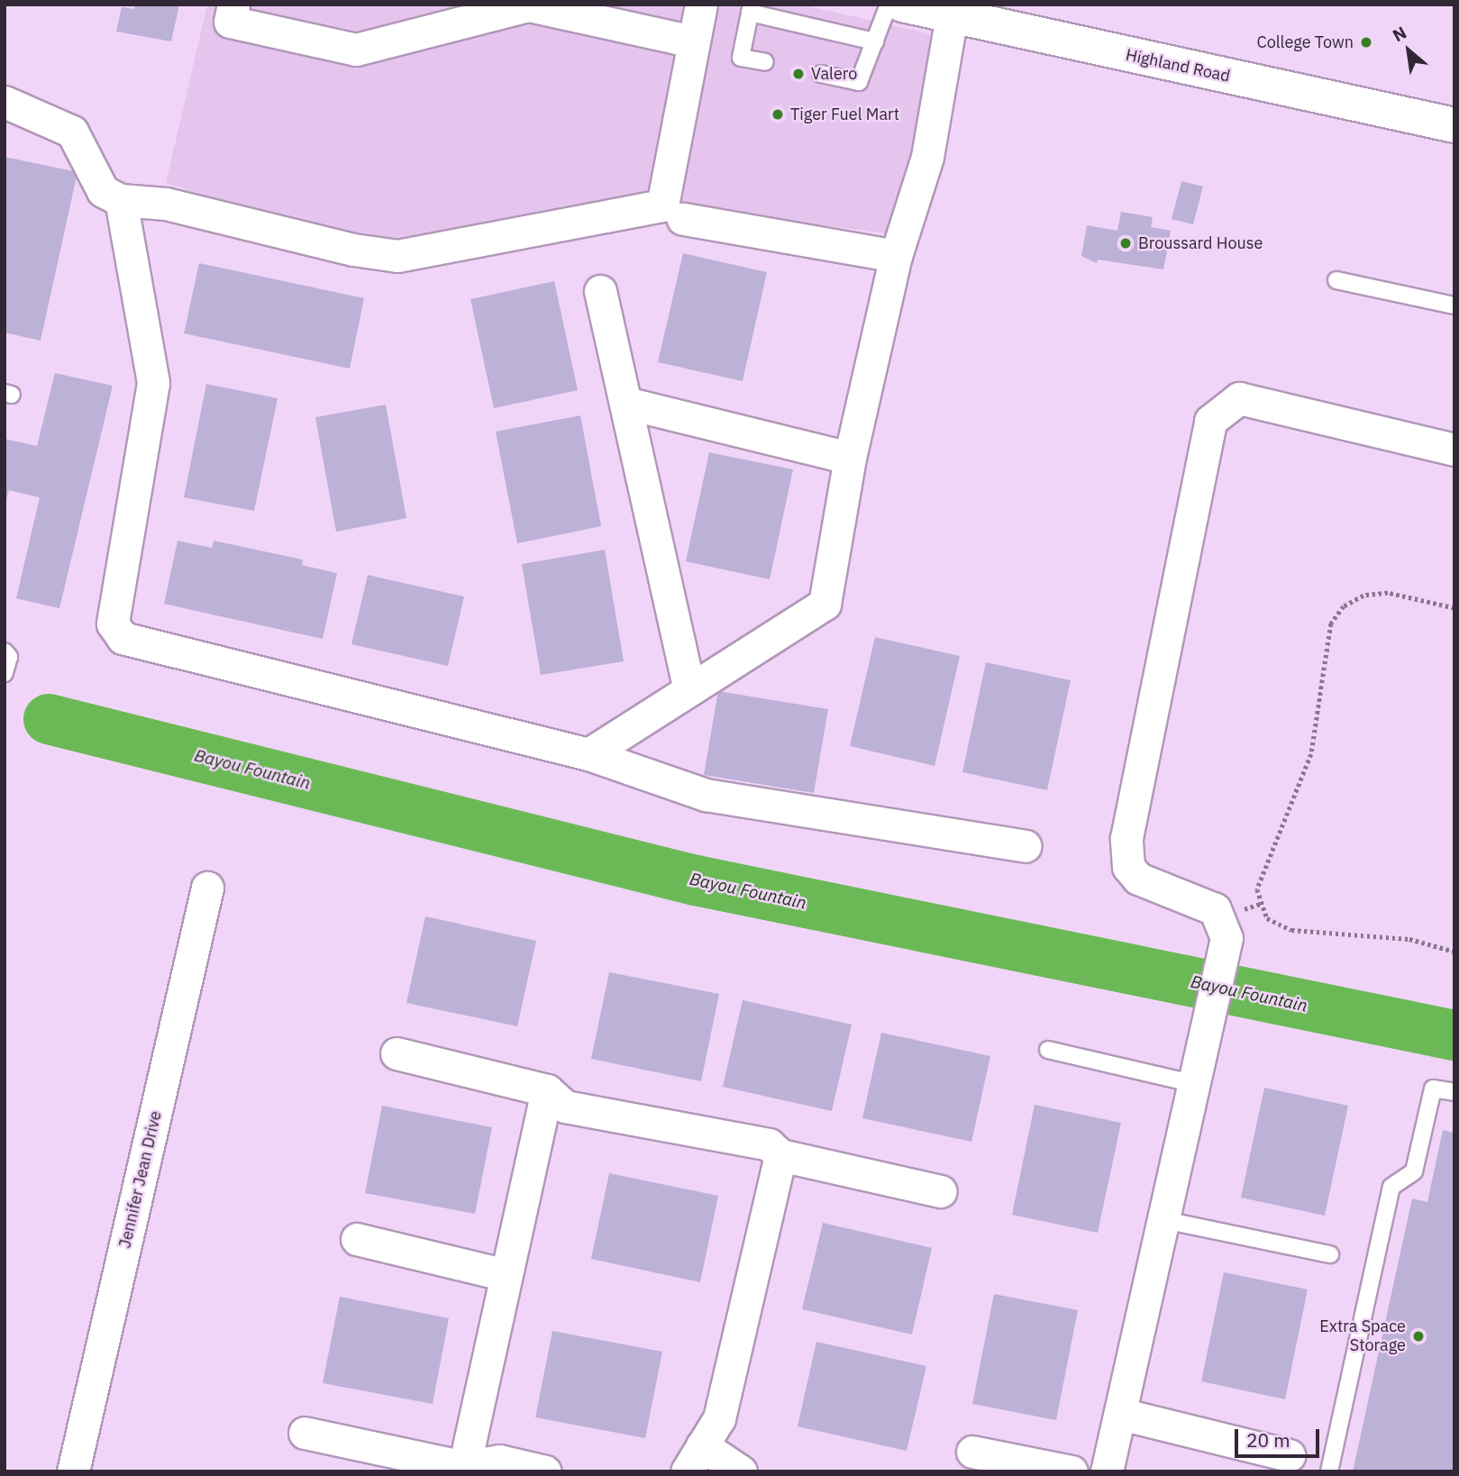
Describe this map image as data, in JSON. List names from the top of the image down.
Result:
{
  "streets": {
    "street": ["Highland Road", "Jennifer Jean Drive"]
  },
  "water": ["Bayou Fountain"],
  "places": [
    "College Town",
    "Valero",
    "Tiger Fuel Mart",
    "Broussard House",
    "Extra Space Storage"
  ],
  "scale_bar": "20 m",
  "north": "top left"
}
